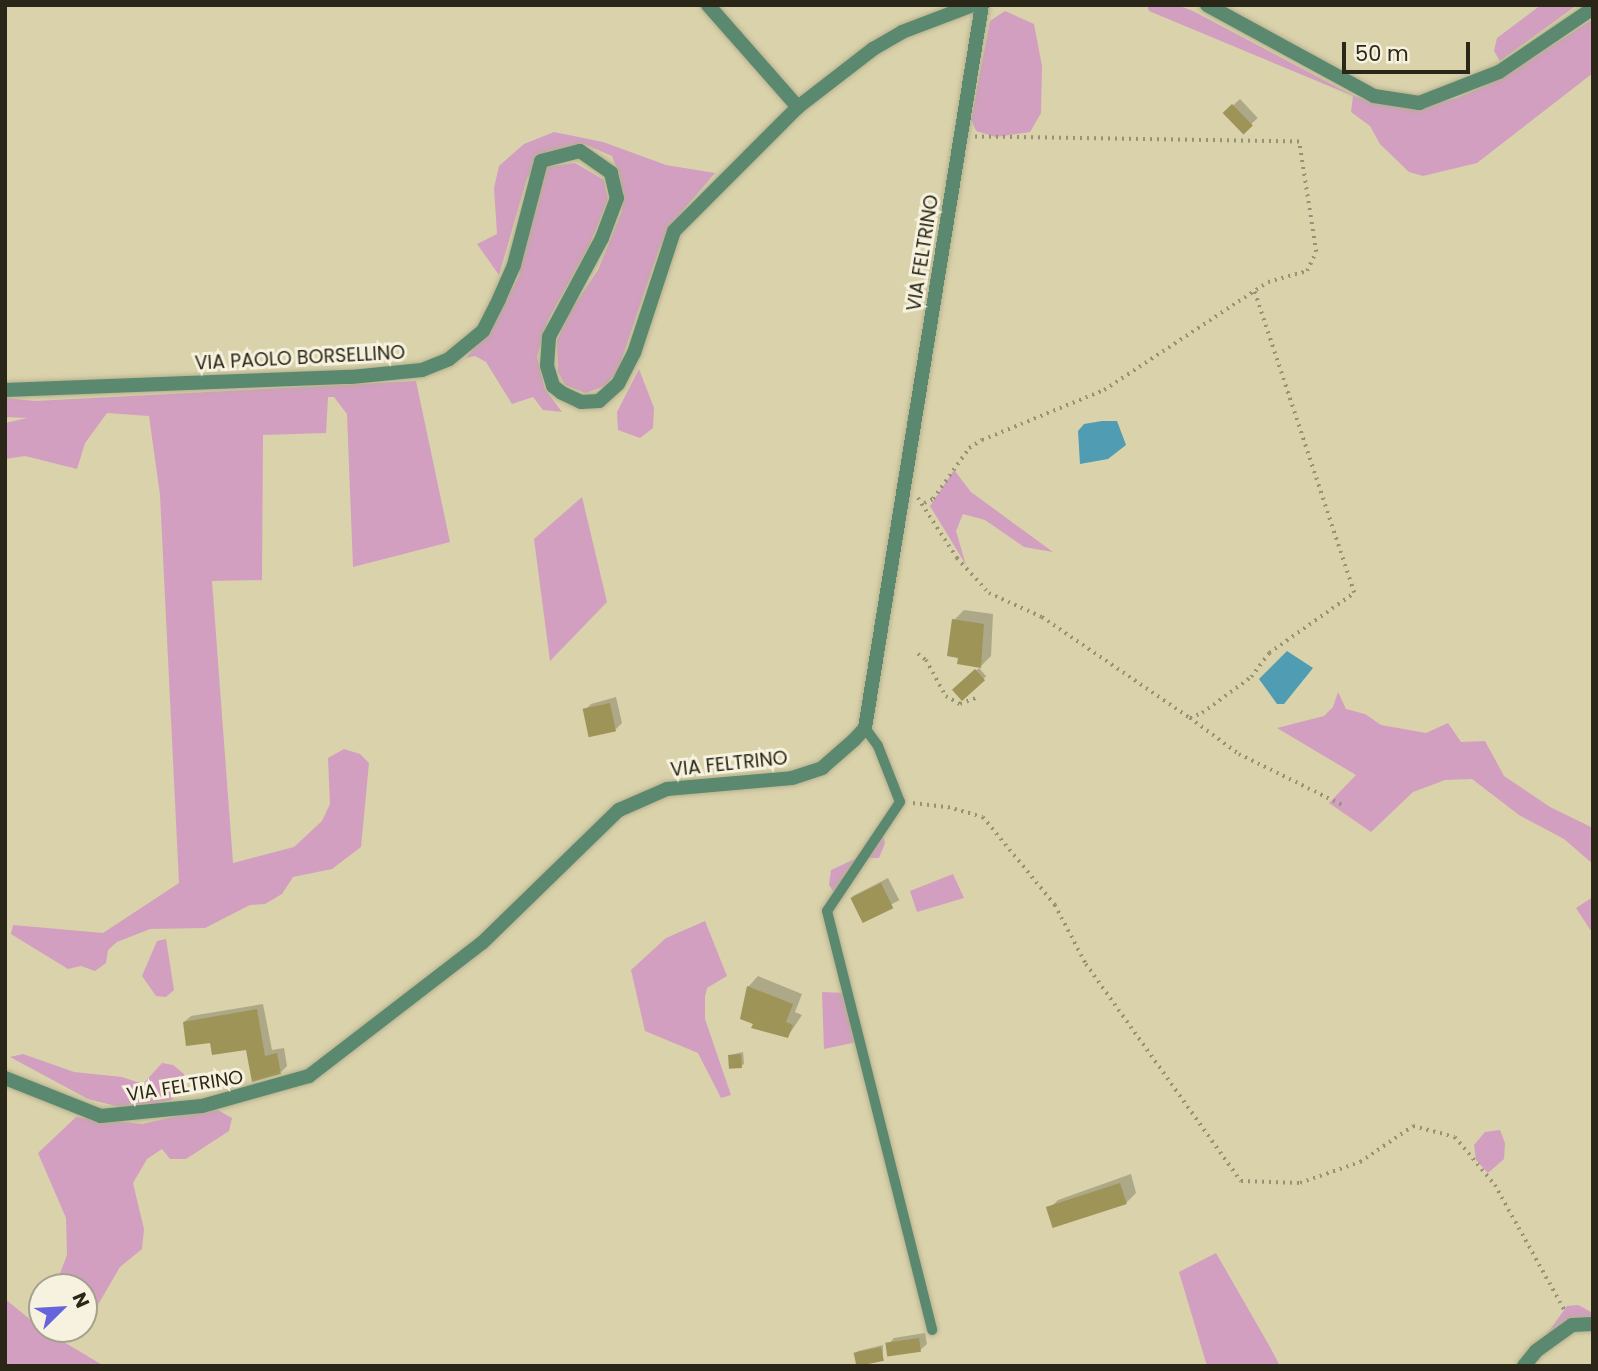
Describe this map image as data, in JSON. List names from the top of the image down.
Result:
{
  "streets": {
    "street": ["VIA FELTRINO", "VIA PAOLO BORSELLINO"]
  },
  "scale_bar": "50 m",
  "north": "top right"
}
